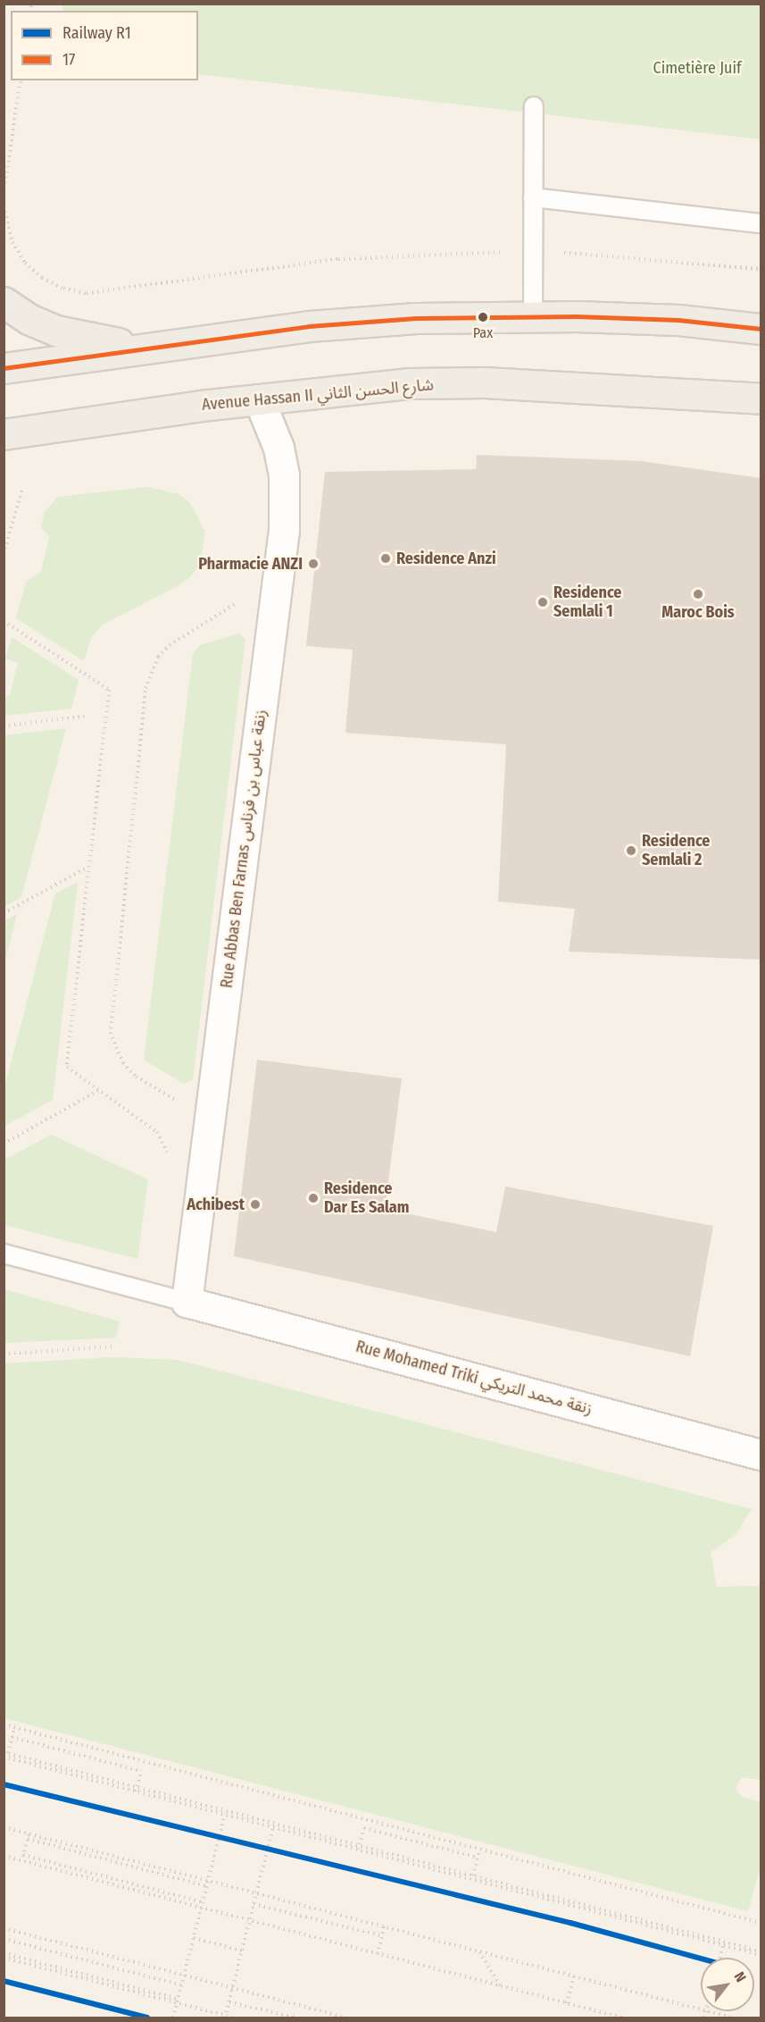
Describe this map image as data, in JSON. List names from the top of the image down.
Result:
{
  "streets": {
    "main road": ["Avenue Hassan II شارع الحسن الثاني"],
    "street": ["Rue Abbas Ben Farnas زنقة عباس بن فرناس", "Rue Mohamed Triki زنقة محمد التريكي"]
  },
  "crossings": [
    ["Avenue Hassan II شارع الحسن الثاني", "Rue Abbas Ben Farnas زنقة عباس بن فرناس"],
    ["Rue Abbas Ben Farnas زنقة عباس بن فرناس", "Rue Mohamed Triki زنقة محمد التريكي"]
  ],
  "parks": ["Cimetière Juif"],
  "places": [
    "Pax",
    "Residence Anzi",
    "Pharmacie ANZI",
    "Maroc Bois",
    "Residence Semlali 1",
    "Residence Semlali 2",
    "Residence Dar Es Salam",
    "Achibest"
  ],
  "lines": ["transit line 17", "rail line R1"],
  "legend": ["Railway R1", "17"],
  "north": "top right"
}
